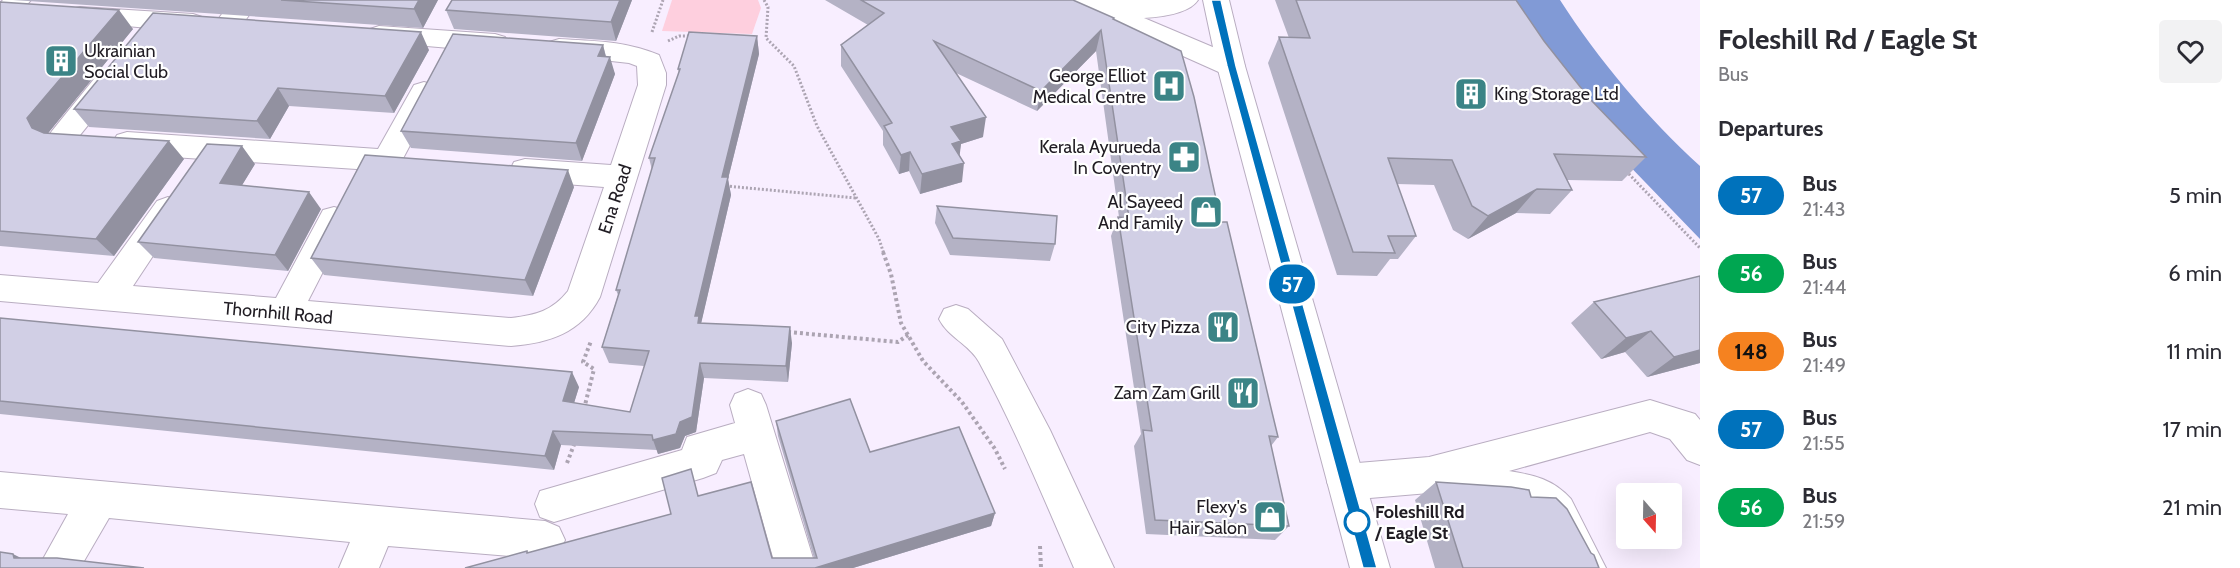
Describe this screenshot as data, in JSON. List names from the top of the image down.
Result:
{
  "streets": {
    "street": ["Ena Road", "Thornhill Road"]
  },
  "crossings": [
    ["Ena Road", "Thornhill Road"]
  ],
  "places": {
    "building": ["Ukrainian Social Club", "King Storage Ltd"],
    "hospital": ["George Elliot Medical Centre"],
    "pharmacy": ["Kerala Ayurueda In Coventry"],
    "shop": ["Al Sayeed And Family", "Flexy's Hair Salon"],
    "restaurant": ["City Pizza", "Zam Zam Grill"],
    "other": ["Foleshill Rd / Eagle St"]
  },
  "lines": ["bus line 57"],
  "north": "bottom",
  "page": {
    "on_map": "57",
    "heading": [
      ["Foleshill Rd / Eagle St", "Bus"],
      "Departures"
    ],
    "list": [
      {
        "mark": "57",
        "name": "Bus",
        "note": "21:43",
        "value": "5 min"
      },
      {
        "mark": "56",
        "name": "Bus",
        "note": "21:44",
        "value": "6 min"
      },
      {
        "mark": "148",
        "name": "Bus",
        "note": "21:49",
        "value": "11 min"
      },
      {
        "mark": "57",
        "name": "Bus",
        "note": "21:55",
        "value": "17 min"
      },
      {
        "mark": "56",
        "name": "Bus",
        "note": "21:59",
        "value": "21 min"
      }
    ]
  }
}
